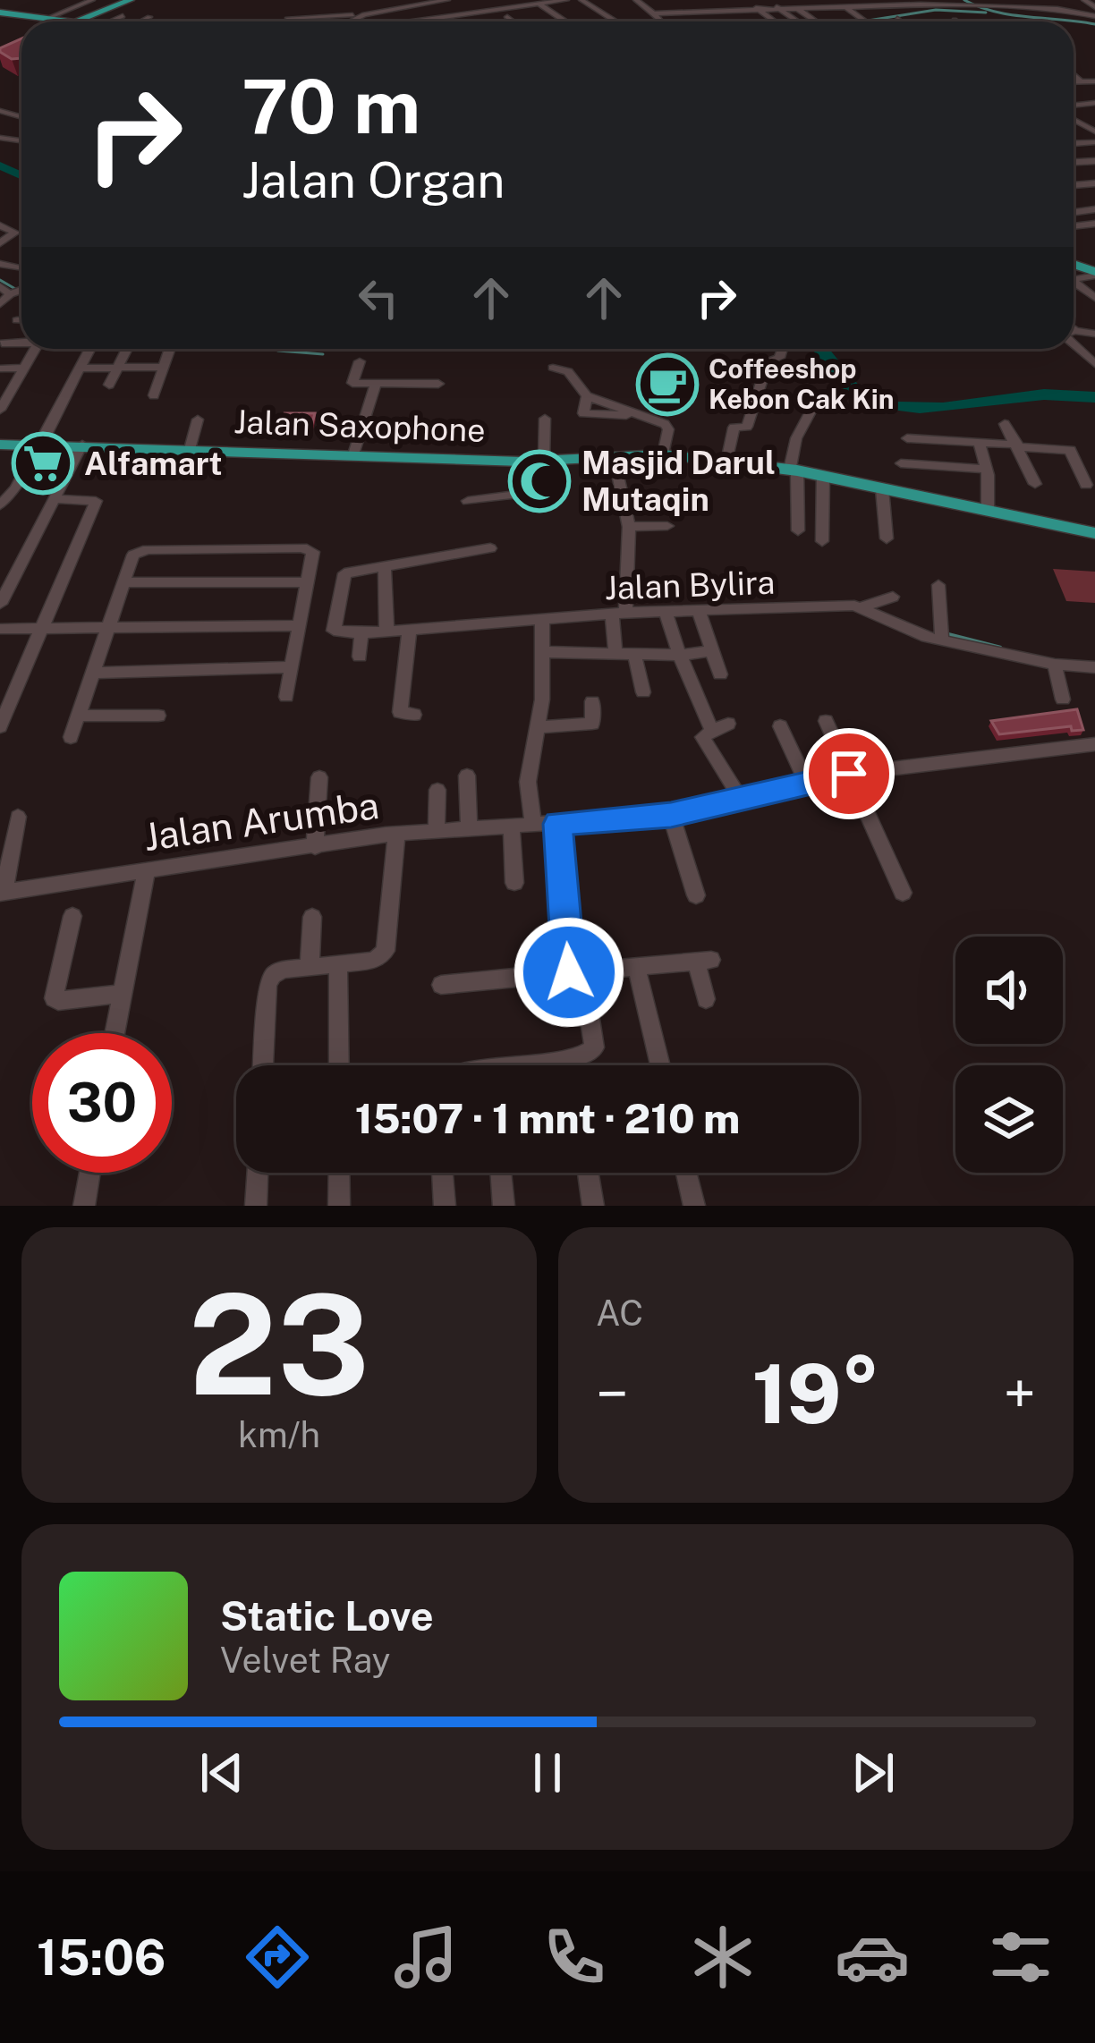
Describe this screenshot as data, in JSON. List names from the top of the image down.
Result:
{
  "streets": {
    "main road": ["Jalan Saxophone"],
    "street": ["Jalan Bylira", "Jalan Arumba"]
  },
  "places": {
    "cafe": ["Coffeeshop Kebon Cak Kin"],
    "supermarket": ["Alfamart"],
    "mosque": ["Masjid Darul Mutaqin"]
  },
  "page": {
    "turn": ["70 m", "Jalan Organ"],
    "limit": "30",
    "trip": "15:07 · 1 mnt · 210 m",
    "tile": [
      ["23", "km/h"],
      "AC"
    ],
    "heat": ["−", "19°", "+"],
    "song": ["Static Love", "Velvet Ray"],
    "tabs": "15:06"
  }
}
